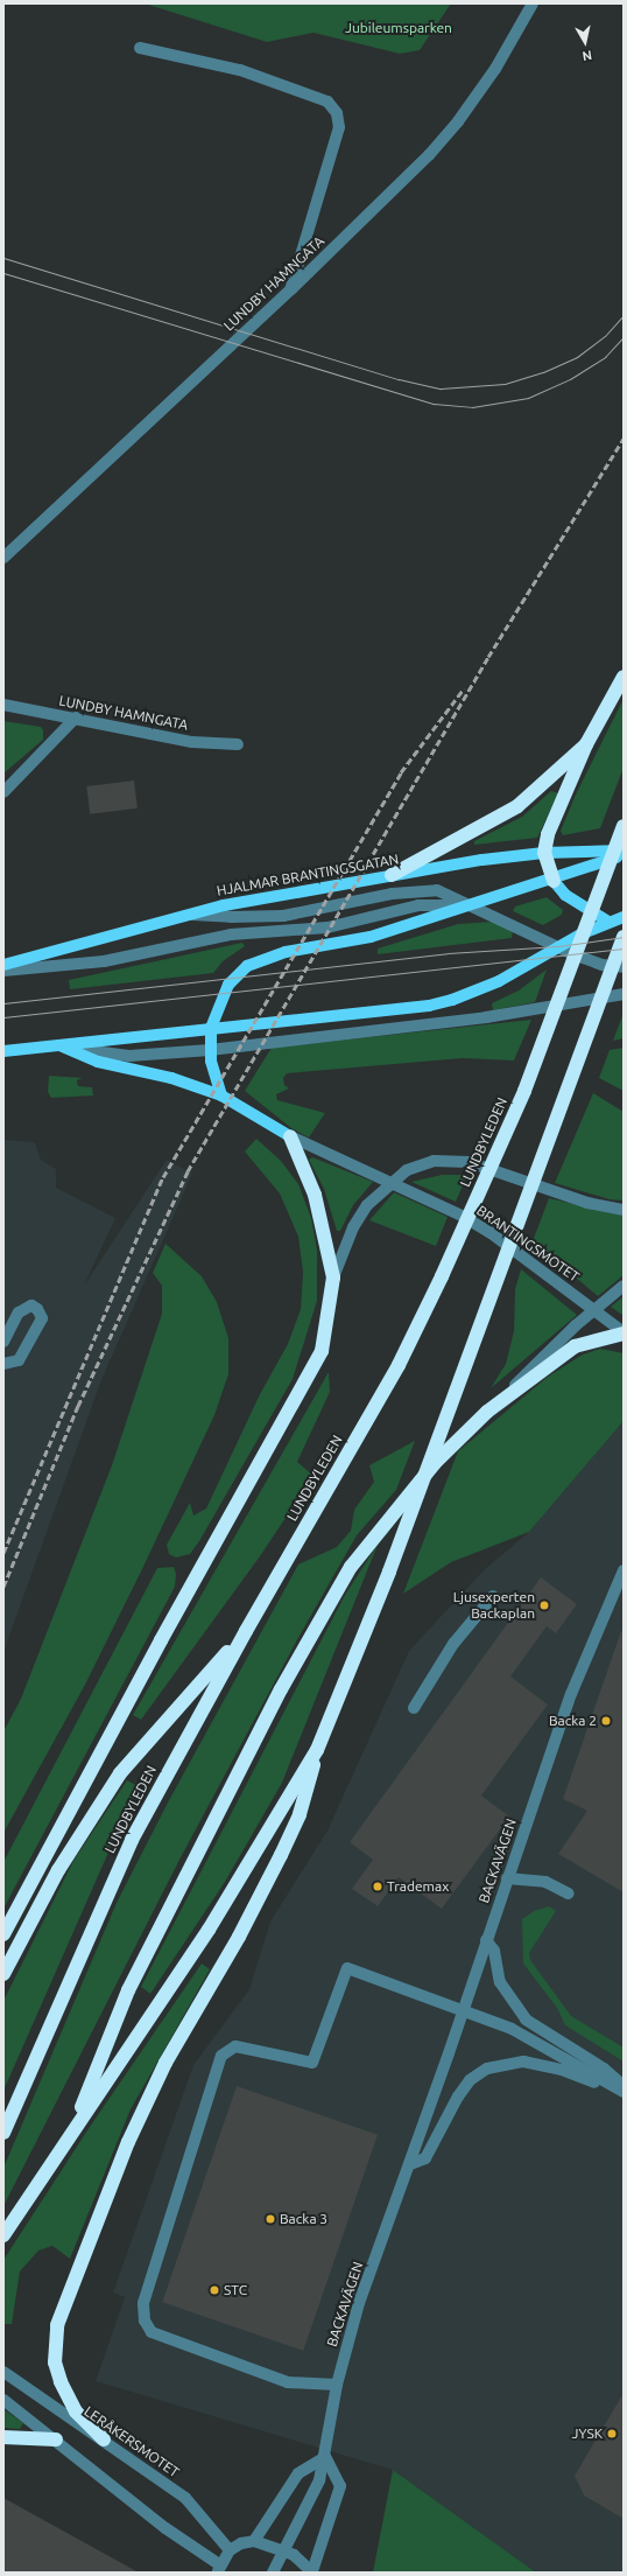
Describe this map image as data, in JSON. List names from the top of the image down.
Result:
{
  "streets": {
    "highway": ["LUNDBYLEDEN"],
    "main road": ["HJALMAR BRANTINGSGATAN"],
    "street": [
      "LUNDBY HAMNGATA",
      "BRANTINGSMOTET",
      "BACKAVÄGEN",
      "LERÅKERSMOTET"
    ]
  },
  "parks": ["Jubileumsparken"],
  "places": [
    "Ljusexperten Backaplan",
    "Backa 2",
    "Trademax",
    "Backa 3",
    "STC",
    "JYSK"
  ],
  "north": "bottom"
}
